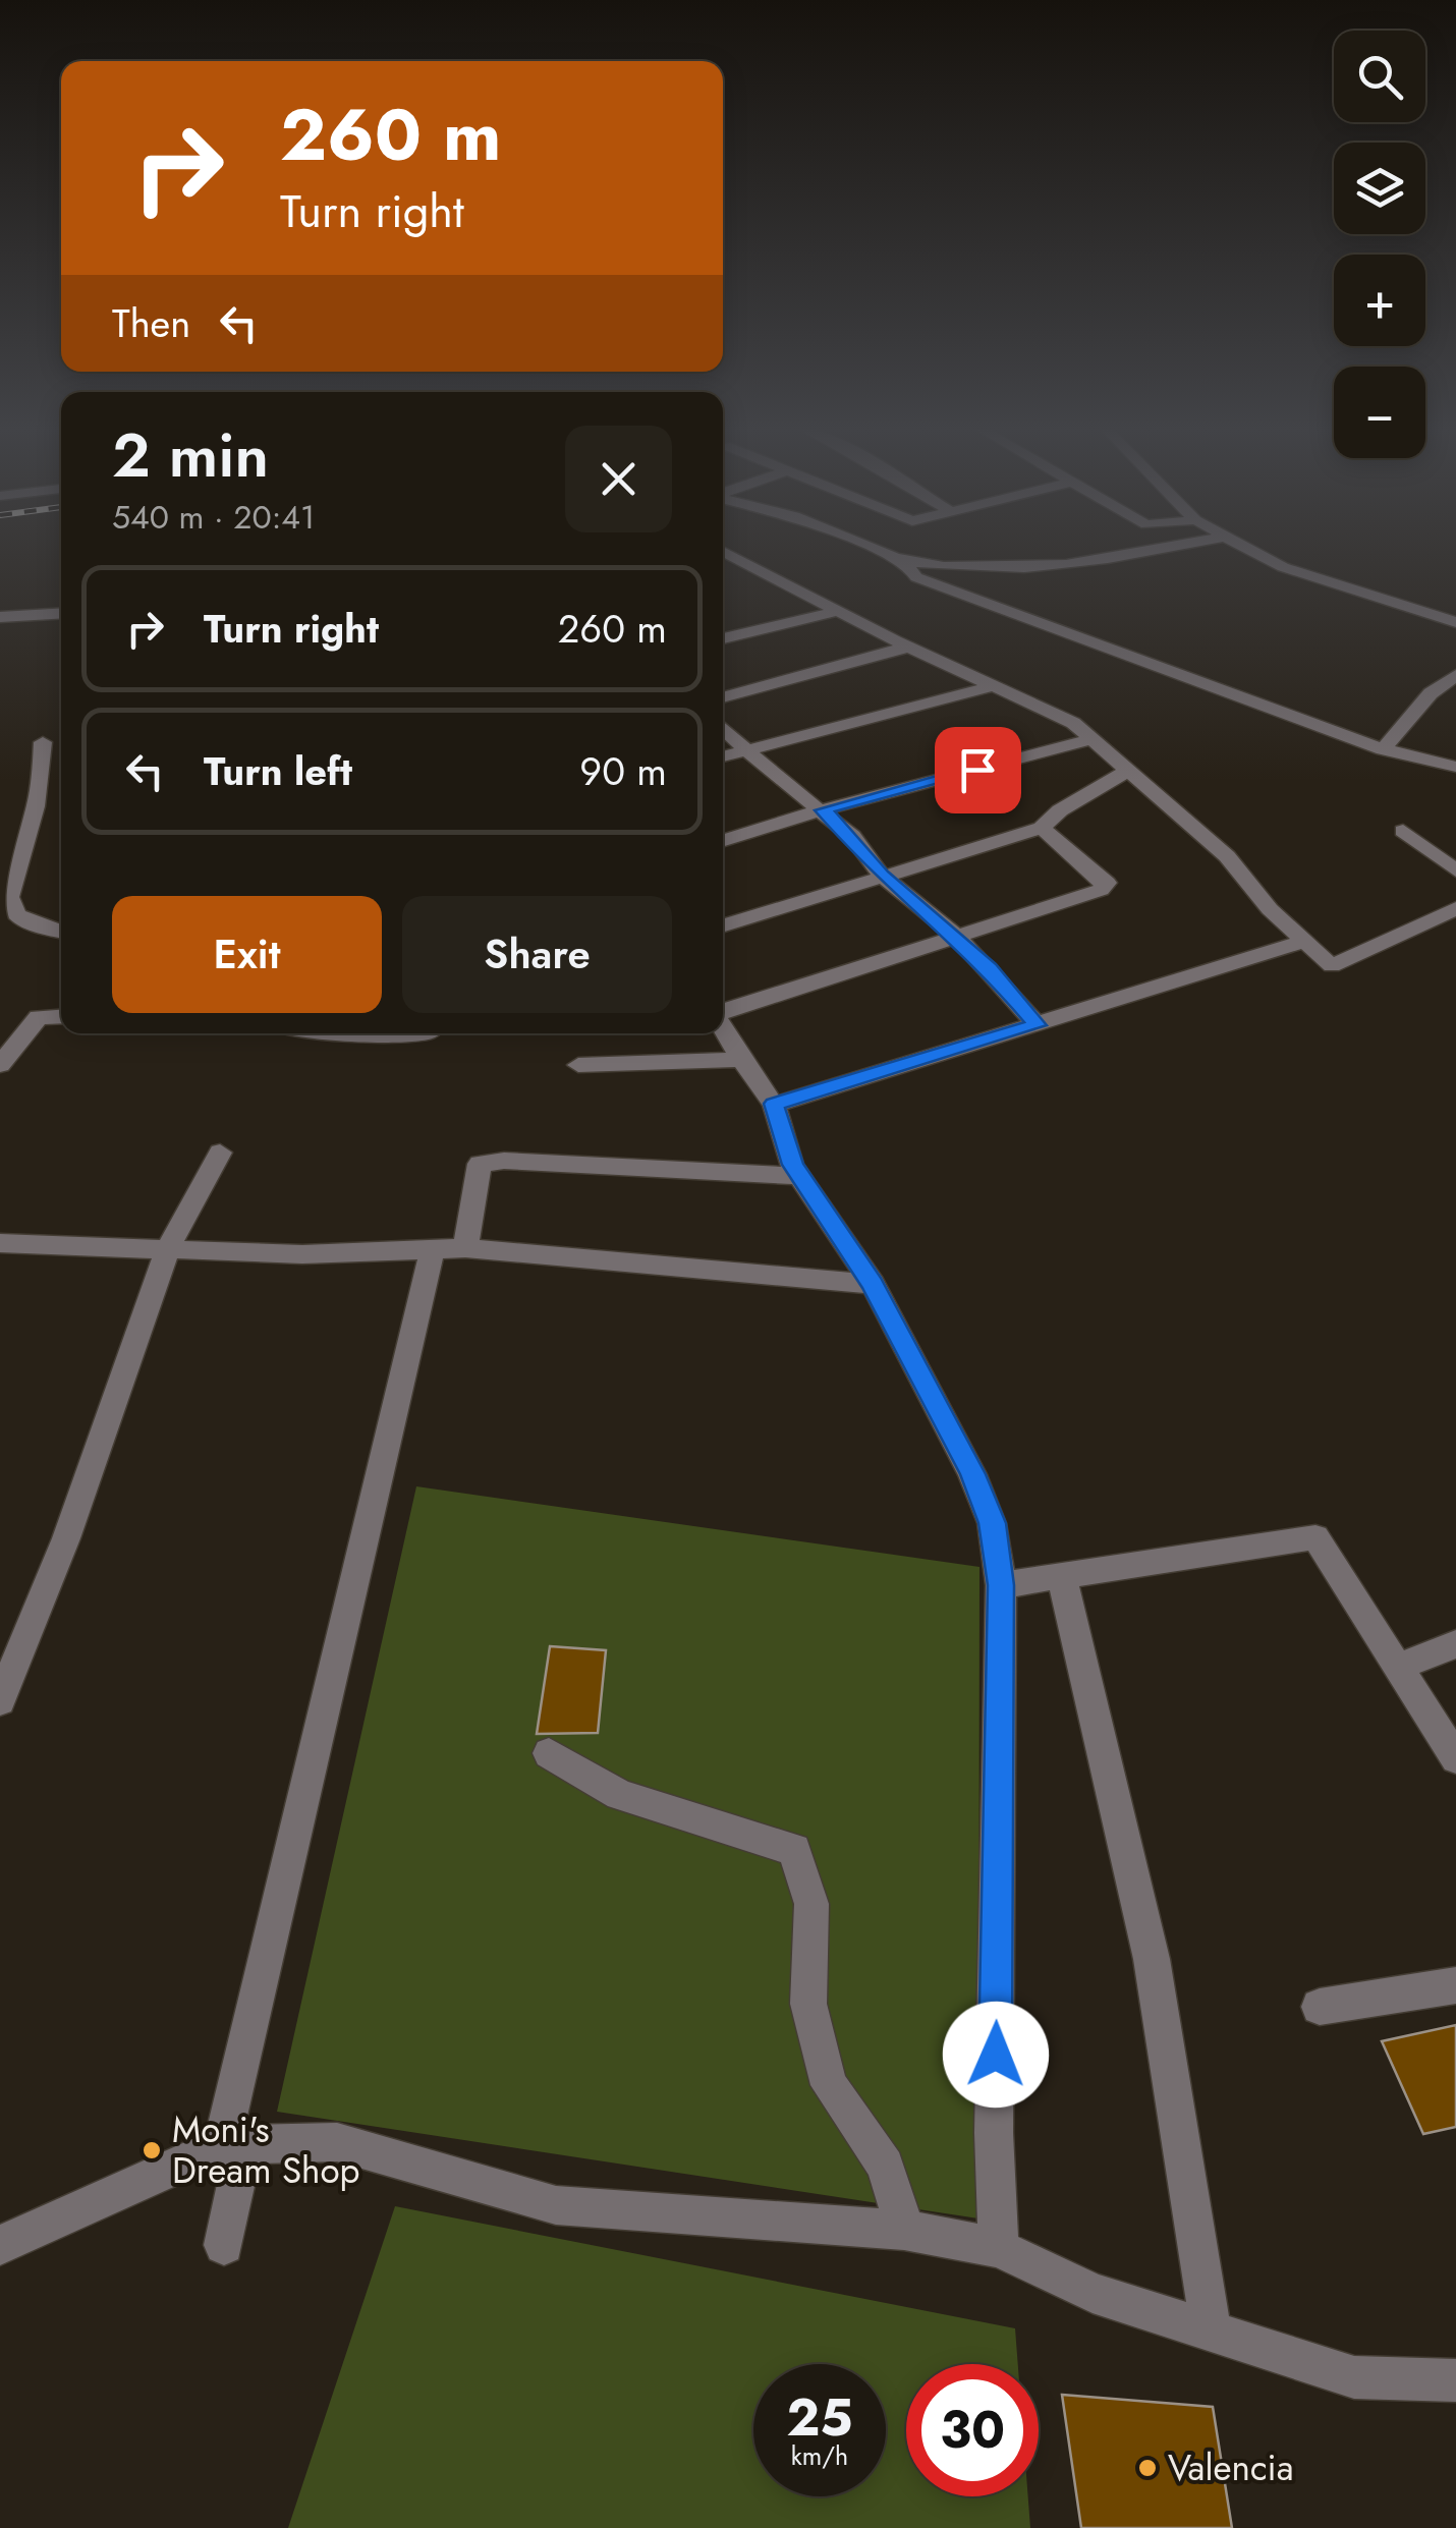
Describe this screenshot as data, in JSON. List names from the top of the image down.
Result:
{
  "places": ["Moni's Dream Shop", "Valencia"],
  "page": {
    "map_buttons": ["+", "−"],
    "turn": ["260 m", "Turn right"],
    "then": "Then",
    "heading": ["2 min", "540 m · 20:41"],
    "list": [
      {
        "name": "Turn right",
        "value": "260 m"
      },
      {
        "name": "Turn left",
        "value": "90 m"
      }
    ],
    "buttons": ["Exit", "Share"],
    "speed": "25 km/h",
    "limit": "30"
  }
}
